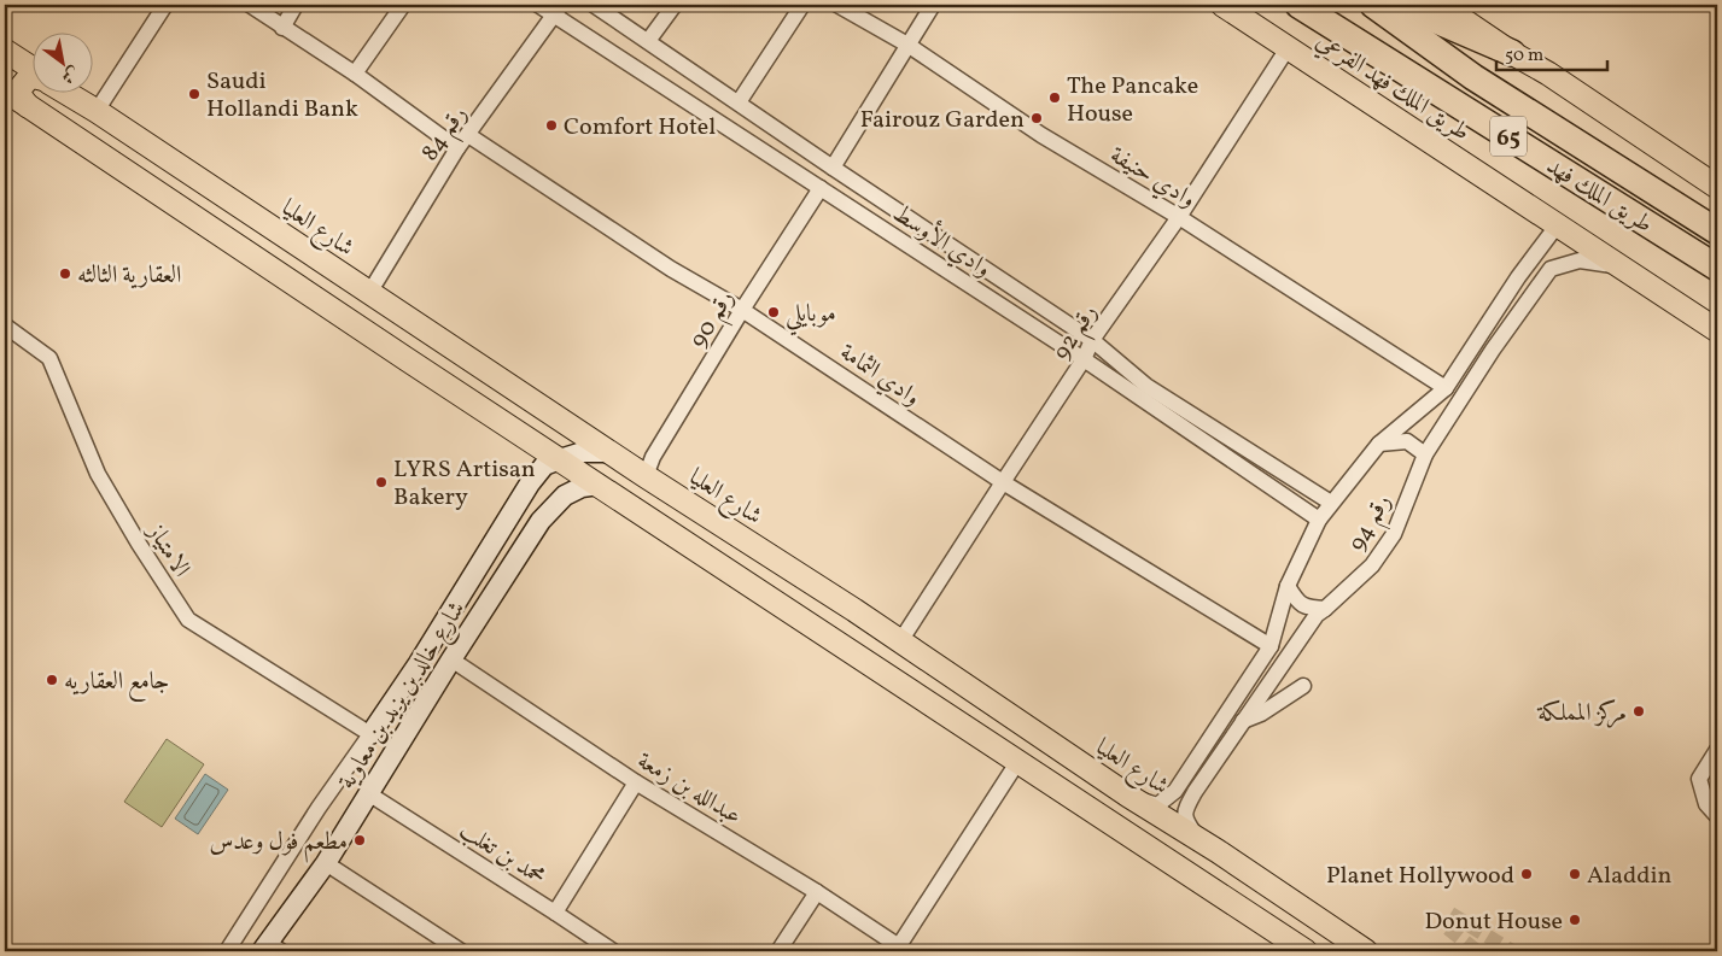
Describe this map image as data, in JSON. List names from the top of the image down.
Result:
{
  "streets": {
    "highway": ["65", "طريق الملك فهد"],
    "main road": ["طريق الملك فهد الفرعي", "شارع العليا", "شارع خالد بن يزيد بن معاوية"],
    "street": [
      "رقم 84",
      "وادي حنيفة",
      "وادي الأوسط",
      "رقم 90",
      "رقم 92",
      "وادي الثمامة",
      "رقم 94",
      "الامتياز",
      "عبدالله بن زمعة",
      "محمد بن تغلب"
    ]
  },
  "crossings": [
    ["طريق الملك فهد الفرعي", "رقم 92"],
    ["طريق الملك فهد الفرعي", "رقم 94"],
    ["رقم 84", "شارع العليا"],
    ["رقم 84", "وادي الأوسط"],
    ["رقم 84", "وادي الثمامة"],
    ["وادي حنيفة", "رقم 92"],
    ["وادي حنيفة", "رقم 94"],
    ["شارع العليا", "رقم 90"],
    ["شارع العليا", "رقم 92"],
    ["شارع العليا", "رقم 94"],
    ["وادي الأوسط", "رقم 90"],
    ["وادي الأوسط", "رقم 92"],
    ["وادي الأوسط", "رقم 94"],
    ["رقم 90", "وادي الثمامة"],
    ["رقم 92", "وادي الثمامة"],
    ["وادي الثمامة", "رقم 94"],
    ["الامتياز", "شارع خالد بن يزيد بن معاوية"],
    ["شارع خالد بن يزيد بن معاوية", "عبدالله بن زمعة"],
    ["شارع خالد بن يزيد بن معاوية", "محمد بن تغلب"]
  ],
  "places": [
    "Saudi Hollandi Bank",
    "The Pancake House",
    "Fairouz Garden",
    "Comfort Hotel",
    "العقارية الثالثه",
    "موبايلي",
    "LYRS Artisan Bakery",
    "جامع العقاريه",
    "مركز المملكة",
    "مطعم فول وعدس",
    "Planet Hollywood",
    "Aladdin",
    "Donut House"
  ],
  "scale_bar": "50 m",
  "north": "bottom right"
}
